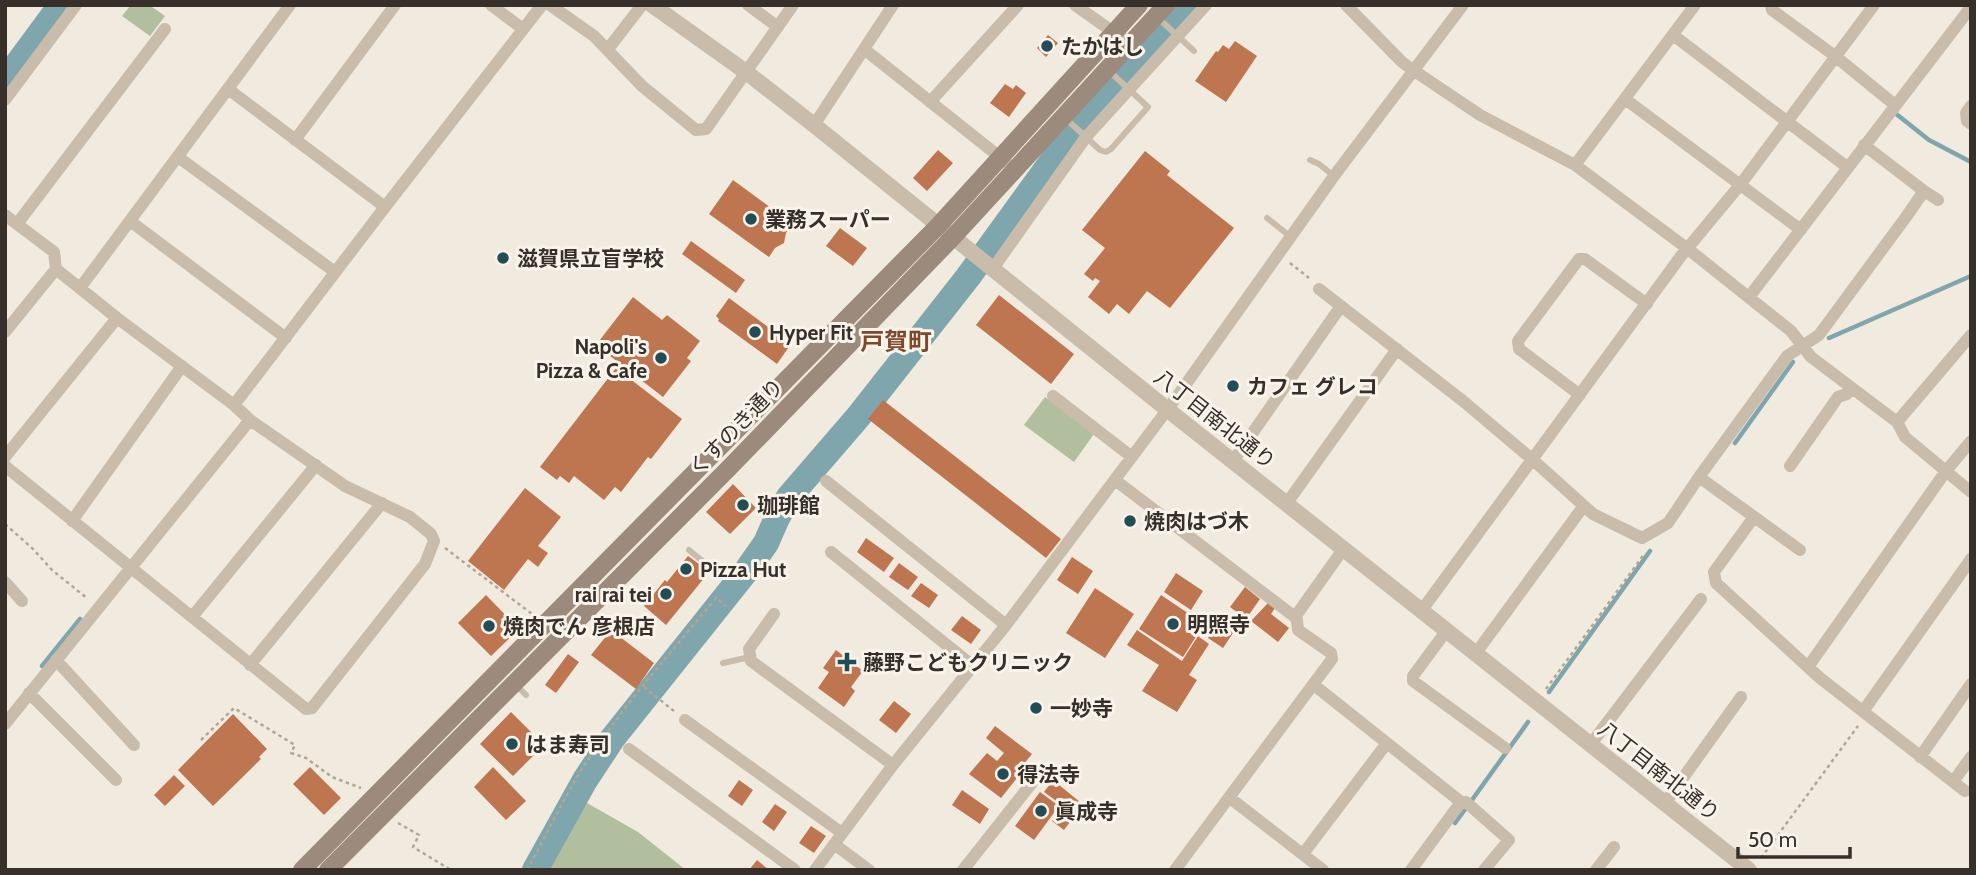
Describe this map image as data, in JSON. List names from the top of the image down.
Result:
{
  "streets": {
    "main road": ["くすのき通り"],
    "street": ["八丁目南北通り"]
  },
  "crossings": [
    ["八丁目南北通り", "くすのき通り"]
  ],
  "districts": ["戸賀町"],
  "places": {
    "other": [
      "たかはし",
      "業務スーパー",
      "滋賀県立盲学校",
      "Hyper Fit",
      "Napoli's Pizza & Cafe",
      "カフェ グレコ",
      "珈琲館",
      "焼肉はづ木",
      "Pizza Hut",
      "rai rai tei",
      "明照寺",
      "焼肉でん 彦根店",
      "一妙寺",
      "はま寿司",
      "得法寺",
      "眞成寺"
    ],
    "health": ["藤野こどもクリニック"]
  },
  "scale_bar": "50 m"
}
